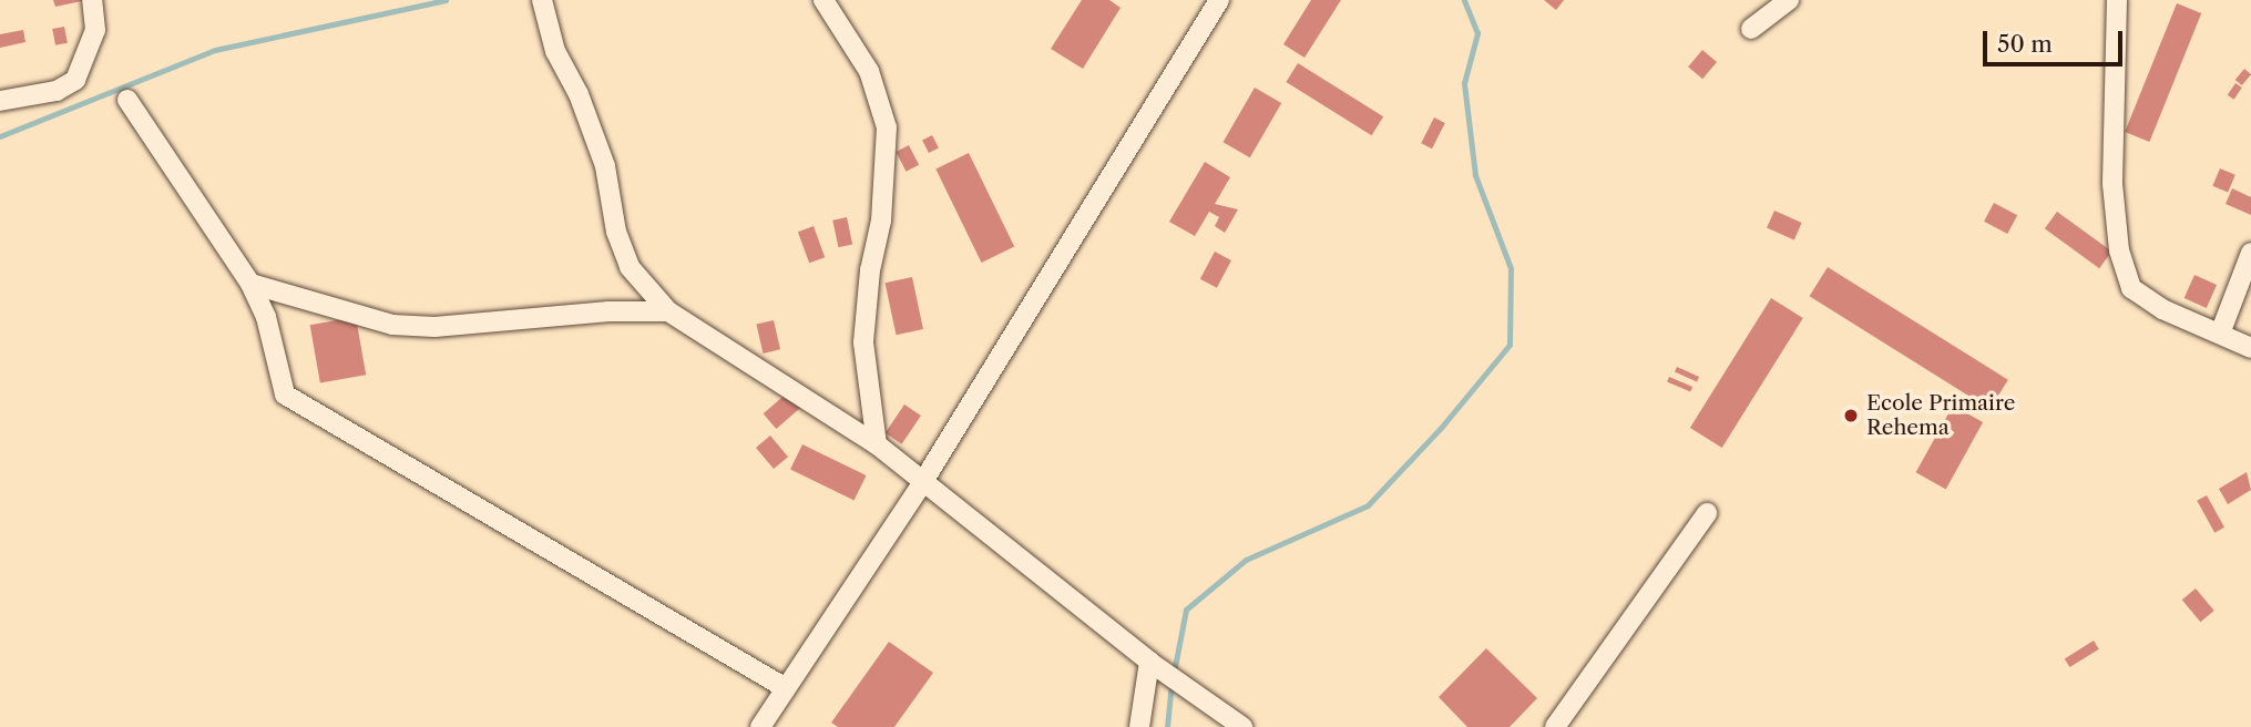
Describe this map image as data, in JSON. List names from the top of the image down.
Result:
{
  "places": ["Ecole Primaire Rehema"],
  "scale_bar": "50 m"
}
